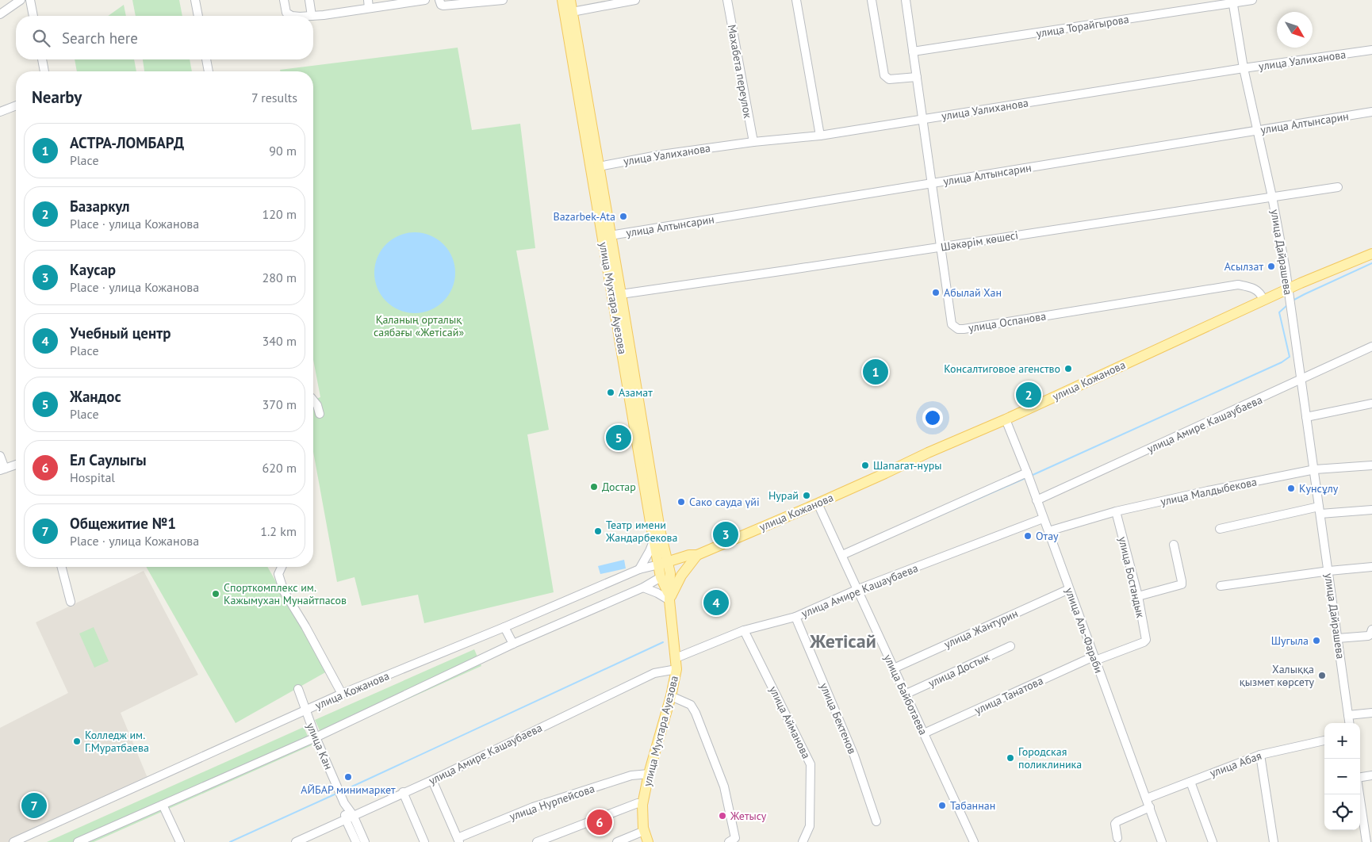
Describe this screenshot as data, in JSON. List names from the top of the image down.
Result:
{
  "streets": {
    "main road": ["улица Мухтара Ауезова", "улица Кожанова"],
    "street": [
      "улица Торайгырова",
      "улица Уалиханова",
      "Махабета переулок",
      "улица Алтынсарин",
      "Шәкәрім көшесі",
      "улица Дайрашева",
      "улица Оспанова",
      "улица Амире Кашаубаева",
      "улица Малдыбекова",
      "улица Бостандык",
      "улица Жантурин",
      "улица Аль-Фараби",
      "улица Достык",
      "улица Байботаева",
      "улица Танатова",
      "улица Бектенов",
      "улица Айманова",
      "улица Кан",
      "улица Абая",
      "улица Нурпейсова"
    ]
  },
  "crossings": [
    ["улица Торайгырова", "улица Дайрашева"],
    ["улица Торайгырова", "улица Оспанова"],
    ["улица Уалиханова", "Махабета переулок"],
    ["улица Уалиханова", "улица Дайрашева"],
    ["улица Уалиханова", "улица Мухтара Ауезова"],
    ["улица Уалиханова", "улица Оспанова"],
    ["улица Алтынсарин", "улица Дайрашева"],
    ["улица Алтынсарин", "улица Мухтара Ауезова"],
    ["улица Алтынсарин", "улица Оспанова"],
    ["Шәкәрім көшесі", "улица Дайрашева"],
    ["Шәкәрім көшесі", "улица Мухтара Ауезова"],
    ["Шәкәрім көшесі", "улица Оспанова"],
    ["улица Дайрашева", "улица Кожанова"],
    ["улица Дайрашева", "улица Амире Кашаубаева"],
    ["улица Дайрашева", "улица Малдыбекова"],
    ["улица Мухтара Ауезова", "улица Кожанова"],
    ["улица Мухтара Ауезова", "улица Амире Кашаубаева"],
    ["улица Мухтара Ауезова", "улица Нурпейсова"],
    ["улица Оспанова", "улица Кожанова"],
    ["улица Кожанова", "улица Аль-Фараби"],
    ["улица Кожанова", "улица Байботаева"],
    ["улица Кожанова", "улица Кан"],
    ["улица Амире Кашаубаева", "улица Аль-Фараби"],
    ["улица Амире Кашаубаева", "улица Байботаева"],
    ["улица Амире Кашаубаева", "улица Бектенов"],
    ["улица Амире Кашаубаева", "улица Айманова"],
    ["улица Амире Кашаубаева", "улица Кан"],
    ["улица Малдыбекова", "улица Бостандык"],
    ["улица Малдыбекова", "улица Аль-Фараби"],
    ["улица Бостандык", "улица Танатова"],
    ["улица Жантурин", "улица Аль-Фараби"],
    ["улица Жантурин", "улица Байботаева"],
    ["улица Аль-Фараби", "улица Танатова"],
    ["улица Аль-Фараби", "улица Абая"],
    ["улица Достык", "улица Байботаева"],
    ["улица Байботаева", "улица Танатова"]
  ],
  "districts": ["Жетісай"],
  "parks": ["Қаланың орталық саябағы «Жетісай»"],
  "places": [
    "Bazarbek-Ata",
    "Асылзат",
    "Абылай Хан",
    "Консалтиговое агенство",
    "Азамат",
    "Шапагат-нуры",
    "Достар",
    "Кунсұлу",
    "Нурай",
    "Сако сауда үйі",
    "Театр имени Жандарбекова",
    "Отау",
    "Спорткомплекс им. Кажымухан Мунайтпасов",
    "Шугыла",
    "Халыққа қызмет көрсету",
    "Колледж им. Г.Муратбаева",
    "Городская поликлиника",
    "АЙБАР минимаркет",
    "Табаннан",
    "Жетысу"
  ],
  "north": "bottom right",
  "page": {
    "search": "Search here",
    "heading": ["Nearby", "7 results"],
    "list": [
      {
        "mark": "1",
        "name": "АСТРА-ЛОМБАРД",
        "note": "Place",
        "value": "90 m"
      },
      {
        "mark": "2",
        "name": "Базаркул",
        "note": "Place · улица Кожанова",
        "value": "120 m"
      },
      {
        "mark": "3",
        "name": "Каусар",
        "note": "Place · улица Кожанова",
        "value": "280 m"
      },
      {
        "mark": "4",
        "name": "Учебный центр",
        "note": "Place",
        "value": "340 m"
      },
      {
        "mark": "5",
        "name": "Жандос",
        "note": "Place",
        "value": "370 m"
      },
      {
        "mark": "6",
        "name": "Ел Саулыгы",
        "note": "Hospital",
        "value": "620 m"
      },
      {
        "mark": "7",
        "name": "Общежитие №1",
        "note": "Place · улица Кожанова",
        "value": "1.2 km"
      }
    ],
    "pins": [
      "1",
      "2",
      "5",
      "3",
      "4",
      "7",
      "6"
    ],
    "map_buttons": ["+", "−"]
  }
}
